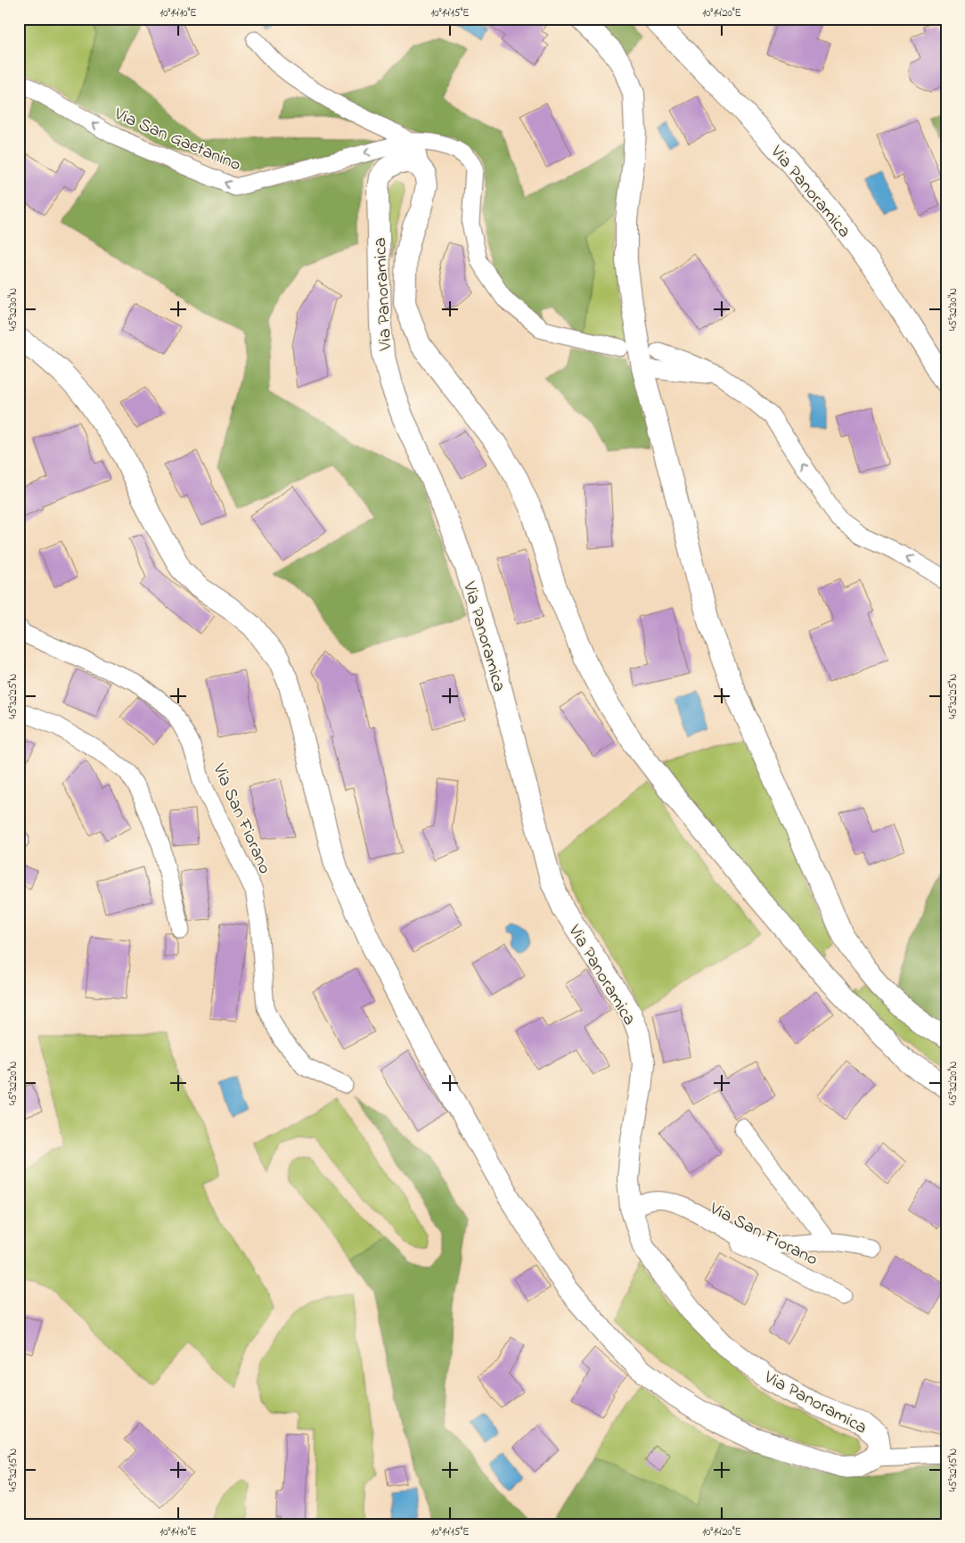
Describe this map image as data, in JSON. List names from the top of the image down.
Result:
{
  "streets": {
    "street": ["Via San Gaetanino", "Via Panoramica", "Via San Fiorano"]
  },
  "crossings": [
    ["Via San Gaetanino", "Via Panoramica"],
    ["Via Panoramica", "Via San Fiorano"]
  ],
  "coordinates": [
    "10°14'10\"E",
    "10°14'15\"E",
    "10°14'20\"E",
    "45°32'30\"N",
    "45°32'25\"N",
    "45°32'20\"N",
    "45°32'15\"N"
  ]
}
